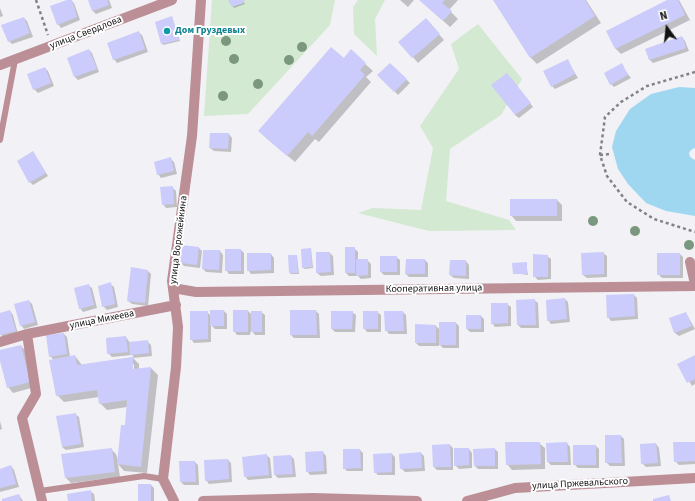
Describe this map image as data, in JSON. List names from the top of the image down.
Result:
{
  "streets": {
    "street": [
      "улица Свердлова",
      "улица Ворожейкина",
      "Кооперативная улица",
      "улица Михеева",
      "улица Пржевальского"
    ]
  },
  "crossings": [
    ["улица Ворожейкина", "Кооперативная улица"],
    ["улица Ворожейкина", "улица Михеева"]
  ],
  "places": ["Дом Груздевых"],
  "north": "top"
}
